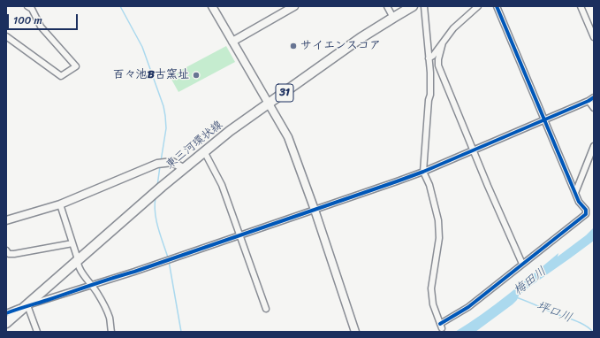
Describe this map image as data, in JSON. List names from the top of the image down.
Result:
{
  "streets": {
    "main road": ["31", "東三河環状線"]
  },
  "water": ["梅田川", "坪口川"],
  "places": ["サイエンスコア", "百々池B古窯址"],
  "scale_bar": "100 m"
}
